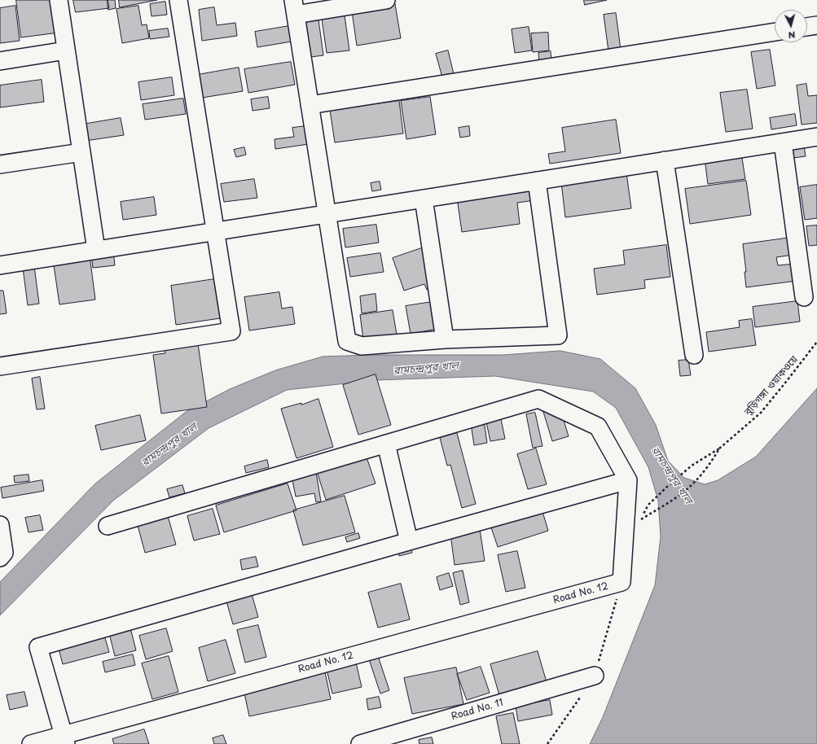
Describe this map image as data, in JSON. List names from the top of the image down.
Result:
{
  "streets": {
    "street": ["Road No. 12", "Road No. 11"],
    "path": ["বুড়িগঙ্গা ওয়াকওয়ে"]
  },
  "water": ["রামচন্দ্রপুর খাল"],
  "north": "bottom"
}
